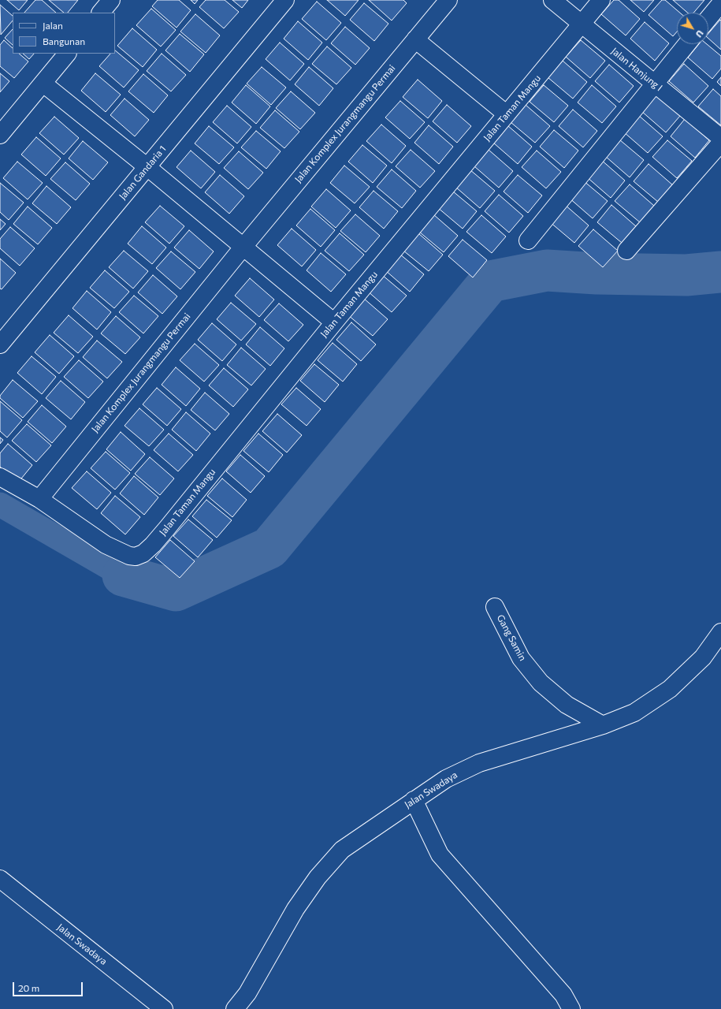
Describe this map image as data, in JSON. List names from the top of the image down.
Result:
{
  "streets": {
    "street": [
      "Jalan Hanjung I",
      "Jalan Taman Mangu",
      "Jalan Komplex Jurangmangu Permai",
      "Jalan Gandaria 1",
      "Gang Samin",
      "Jalan Swadaya"
    ]
  },
  "crossings": [
    ["Jalan Hanjung I", "Jalan Taman Mangu"],
    ["Jalan Taman Mangu", "Jalan Komplex Jurangmangu Permai"],
    ["Gang Samin", "Jalan Swadaya"]
  ],
  "legend": ["Jalan", "Bangunan"],
  "scale_bar": "20 m",
  "north": "bottom right"
}
